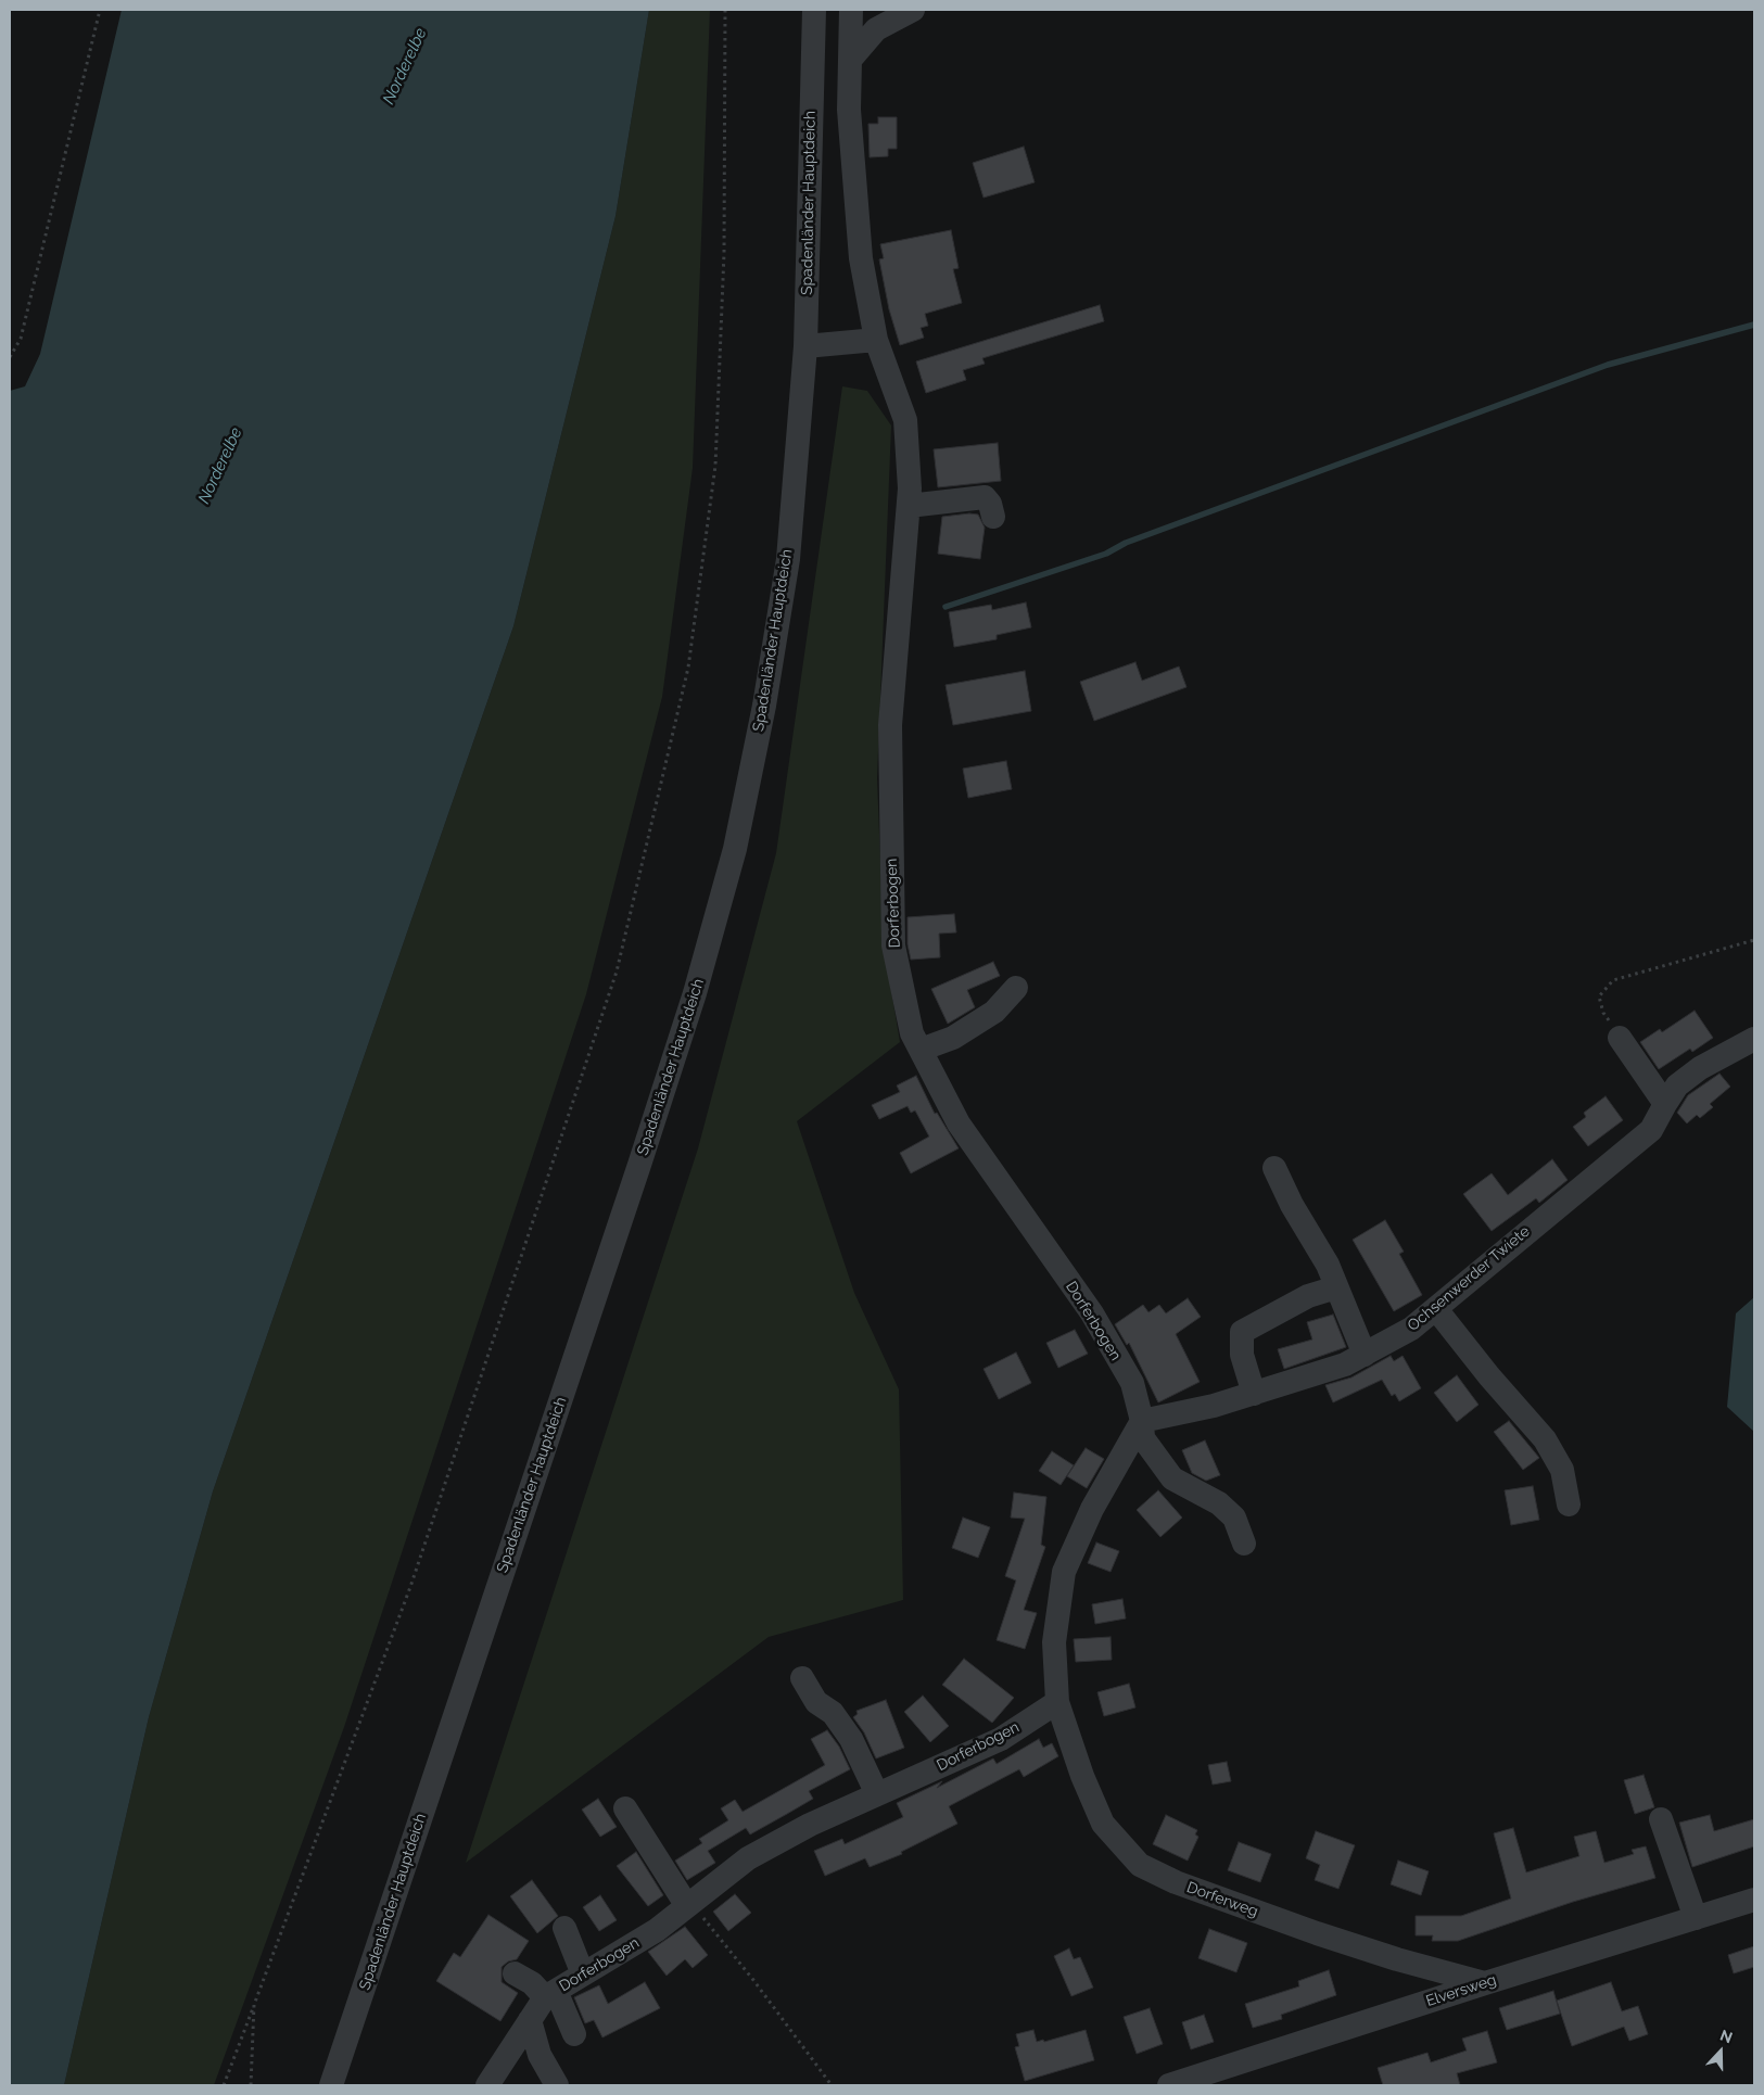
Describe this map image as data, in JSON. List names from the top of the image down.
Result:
{
  "streets": {
    "street": [
      "Spadenländer Hauptdeich",
      "Dorferbogen",
      "Ochsenwerder Twiete",
      "Dorferweg",
      "Elversweg"
    ]
  },
  "crossings": [
    ["Dorferbogen", "Ochsenwerder Twiete"],
    ["Dorferbogen", "Dorferweg"],
    ["Dorferweg", "Elversweg"]
  ],
  "water": ["Norderelbe"],
  "north": "top"
}
